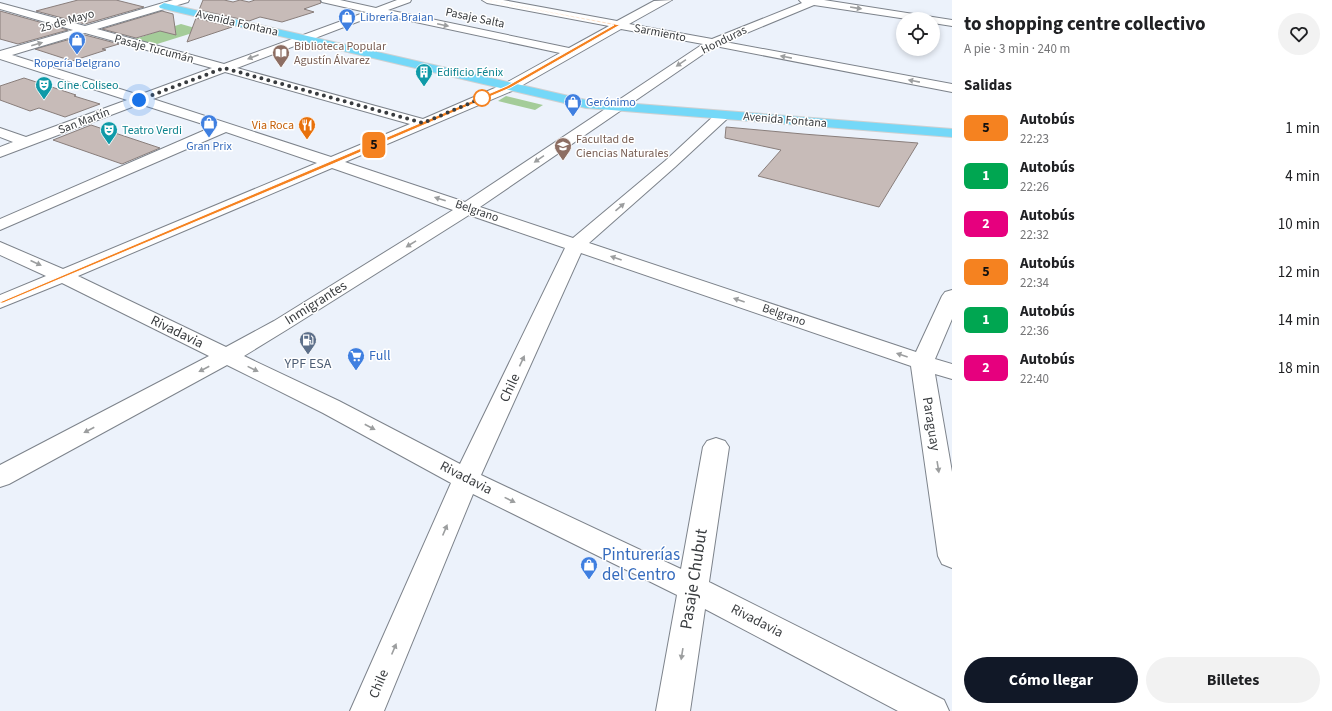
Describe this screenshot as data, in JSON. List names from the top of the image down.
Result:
{
  "streets": {
    "main road": ["Avenida Fontana"],
    "street": [
      "Pasaje Salta",
      "25 de Mayo",
      "Sarmiento",
      "Honduras",
      "Pasaje Tucumán",
      "San Martín",
      "Belgrano",
      "Inmigrantes",
      "Rivadavia",
      "Chile",
      "Paraguay",
      "Pasaje Chubut"
    ]
  },
  "crossings": [
    ["Pasaje Salta", "San Martín"],
    ["25 de Mayo", "Avenida Fontana"],
    ["25 de Mayo", "Pasaje Tucumán"],
    ["25 de Mayo", "Belgrano"],
    ["Avenida Fontana", "Honduras"],
    ["Avenida Fontana", "San Martín"],
    ["Avenida Fontana", "Inmigrantes"],
    ["Avenida Fontana", "Chile"],
    ["Sarmiento", "Honduras"],
    ["Honduras", "Inmigrantes"],
    ["Pasaje Tucumán", "San Martín"],
    ["San Martín", "Belgrano"],
    ["Belgrano", "Inmigrantes"],
    ["Belgrano", "Chile"],
    ["Belgrano", "Paraguay"],
    ["Inmigrantes", "Rivadavia"],
    ["Rivadavia", "Chile"],
    ["Rivadavia", "Pasaje Chubut"]
  ],
  "one_way": [
    "Pasaje Salta",
    "Belgrano",
    "Rivadavia",
    "Chile",
    "Paraguay",
    "Pasaje Chubut"
  ],
  "places": {
    "shop": [
      "Librería Braian",
      "Ropería Belgrano",
      "Gerónimo",
      "Gran Prix",
      "Pinturerías del Centro"
    ],
    "library": ["Biblioteca Popular Agustín Álvarez"],
    "building": ["Edificio Fénix"],
    "theatre": ["Cine Coliseo", "Teatro Verdi"],
    "restaurant": ["Via Roca"],
    "school or university": ["Facultad de Ciencias Naturales"],
    "fuel station": ["YPF ESA"],
    "supermarket": ["Full"]
  },
  "lines": ["bus line 5"],
  "page": {
    "on_map": "5",
    "heading": [
      ["to shopping centre collectivo", "A pie · 3 min · 240 m"],
      "Salidas"
    ],
    "list": [
      {
        "mark": "5",
        "name": "Autobús",
        "note": "22:23",
        "value": "1 min"
      },
      {
        "mark": "1",
        "name": "Autobús",
        "note": "22:26",
        "value": "4 min"
      },
      {
        "mark": "2",
        "name": "Autobús",
        "note": "22:32",
        "value": "10 min"
      },
      {
        "mark": "5",
        "name": "Autobús",
        "note": "22:34",
        "value": "12 min"
      },
      {
        "mark": "1",
        "name": "Autobús",
        "note": "22:36",
        "value": "14 min"
      },
      {
        "mark": "2",
        "name": "Autobús",
        "note": "22:40",
        "value": "18 min"
      }
    ],
    "buttons": ["Cómo llegar", "Billetes"]
  }
}
